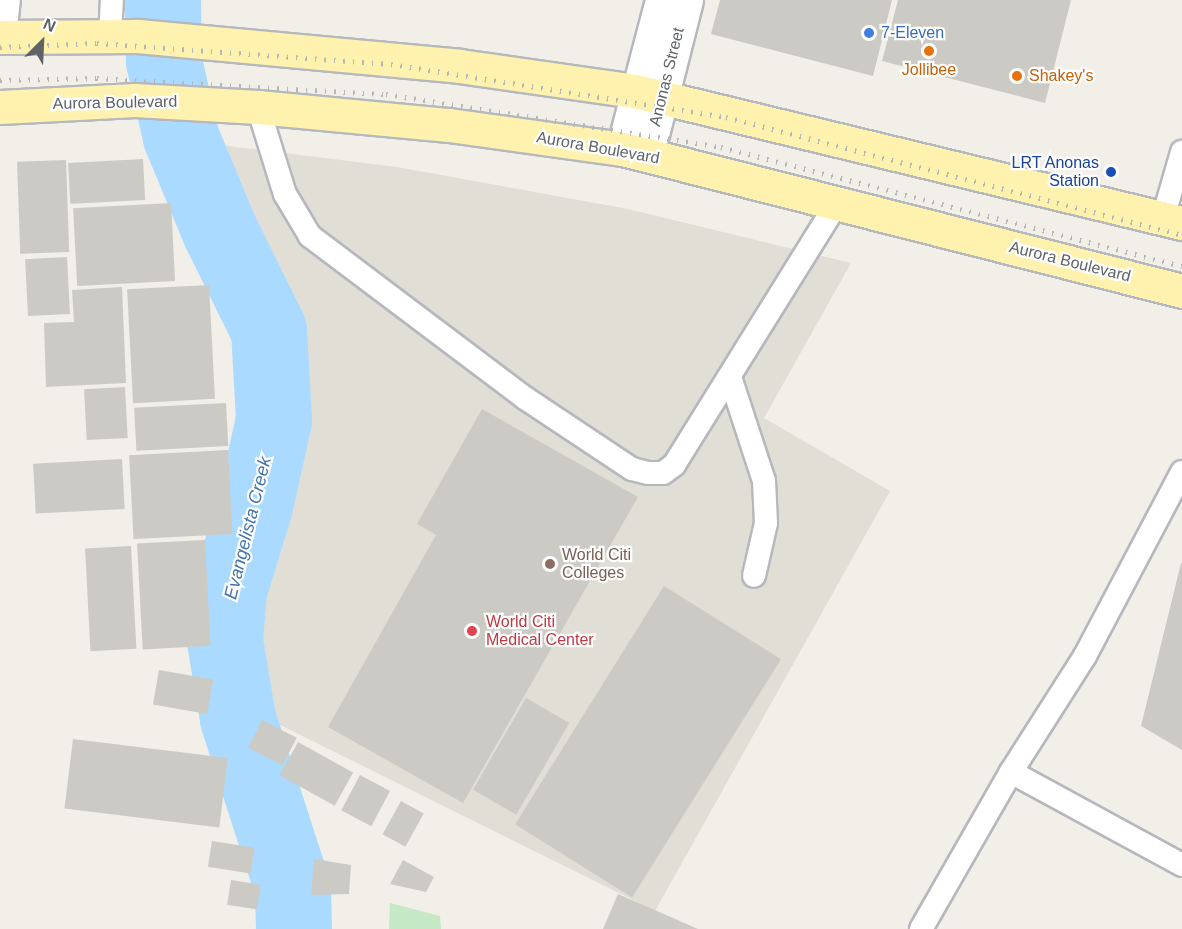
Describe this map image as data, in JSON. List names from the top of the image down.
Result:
{
  "streets": {
    "main road": ["Anonas Street", "Aurora Boulevard"]
  },
  "crossings": [
    ["Anonas Street", "Aurora Boulevard"]
  ],
  "water": ["Evangelista Creek"],
  "places": [
    "7-Eleven",
    "Jollibee",
    "Shakey's",
    "LRT Anonas Station",
    "World Citi Colleges",
    "World Citi Medical Center"
  ],
  "north": "top right"
}
